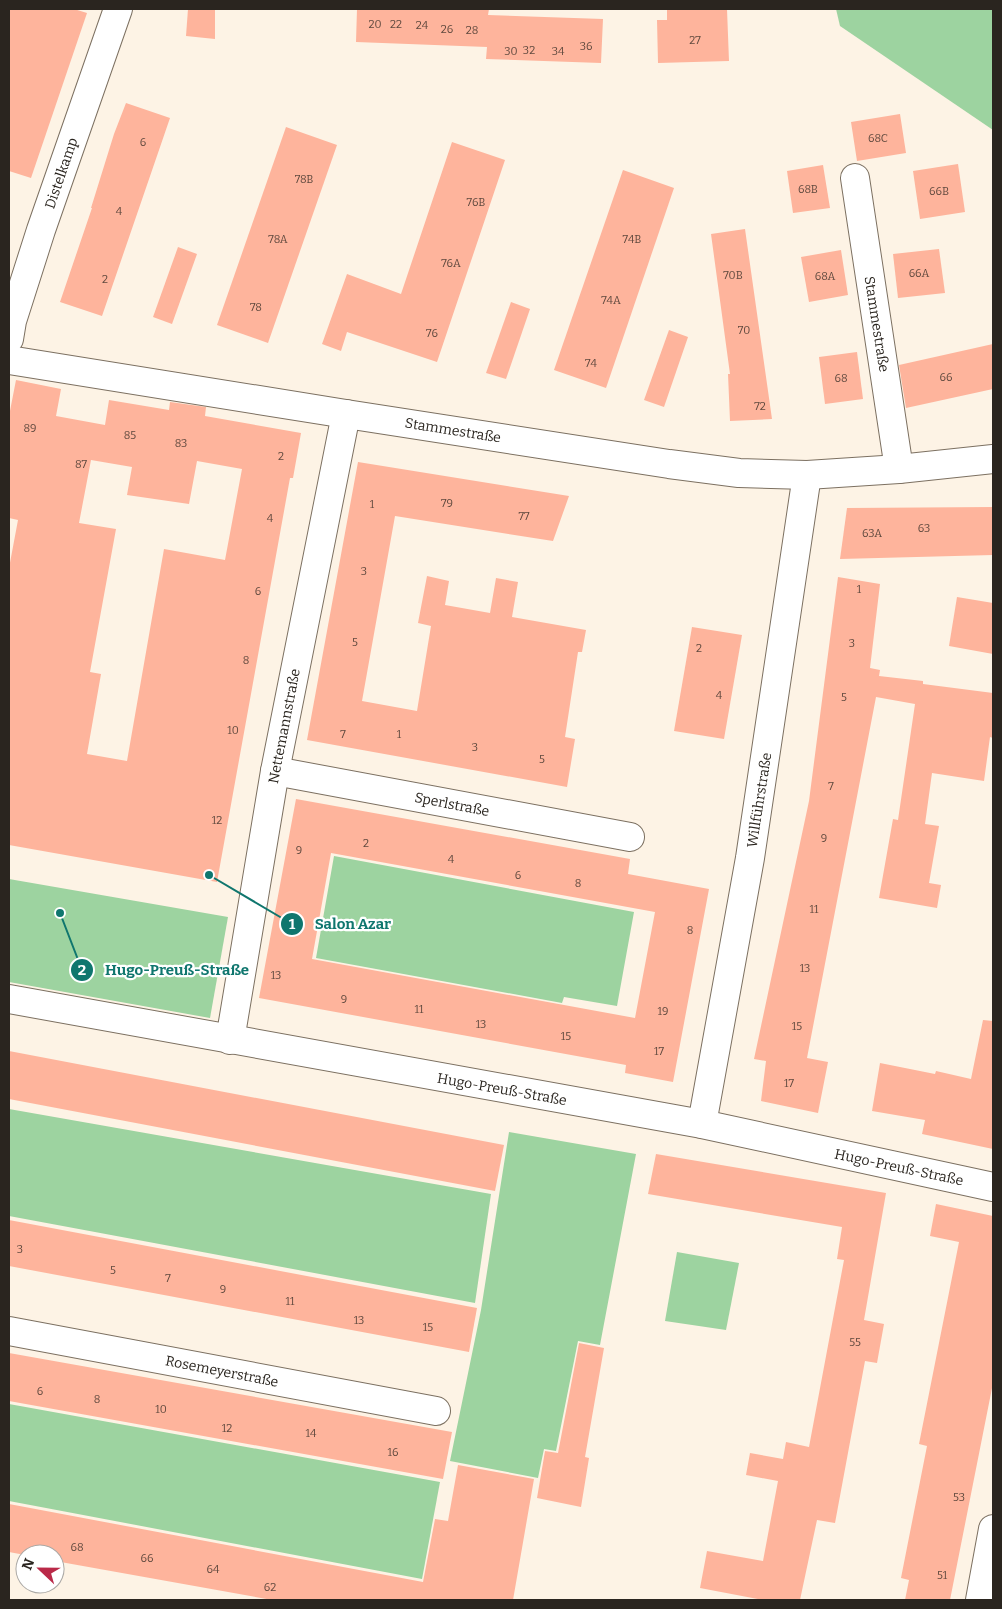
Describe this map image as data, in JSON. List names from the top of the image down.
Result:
{
  "streets": {
    "street": [
      "Distelkamp",
      "Stammestraße",
      "Nettemannstraße",
      "Willführstraße",
      "Sperlstraße",
      "Hugo-Preuß-Straße",
      "Rosemeyerstraße"
    ]
  },
  "crossings": [
    ["Stammestraße", "Nettemannstraße"],
    ["Stammestraße", "Willführstraße"],
    ["Nettemannstraße", "Sperlstraße"],
    ["Nettemannstraße", "Hugo-Preuß-Straße"],
    ["Willführstraße", "Hugo-Preuß-Straße"]
  ],
  "places": ["Salon Azar", "Hugo-Preuß-Straße"],
  "house_numbers": [
    "20",
    "22",
    "24",
    "26",
    "28",
    "27",
    "36",
    "32",
    "30",
    "34",
    "68C",
    "6",
    "78B",
    "68B",
    "66B",
    "76B",
    "4",
    "78A",
    "74B",
    "76A",
    "66A",
    "70B",
    "68A",
    "2",
    "74A",
    "78",
    "70",
    "76",
    "74",
    "66",
    "68",
    "72",
    "89",
    "85",
    "83",
    "2",
    "87",
    "79",
    "1",
    "77",
    "4",
    "63",
    "63A",
    "3",
    "1",
    "6",
    "5",
    "3",
    "2",
    "8",
    "4",
    "5",
    "10",
    "7",
    "1",
    "3",
    "5",
    "7",
    "12",
    "9",
    "2",
    "9",
    "4",
    "6",
    "8",
    "11",
    "8",
    "13",
    "13",
    "9",
    "11",
    "19",
    "13",
    "15",
    "15",
    "17",
    "17",
    "3",
    "5",
    "7",
    "9",
    "11",
    "13",
    "15",
    "55",
    "6",
    "8",
    "10",
    "12",
    "14",
    "16",
    "53",
    "68",
    "66",
    "64",
    "51",
    "62"
  ],
  "north": "left"
}
